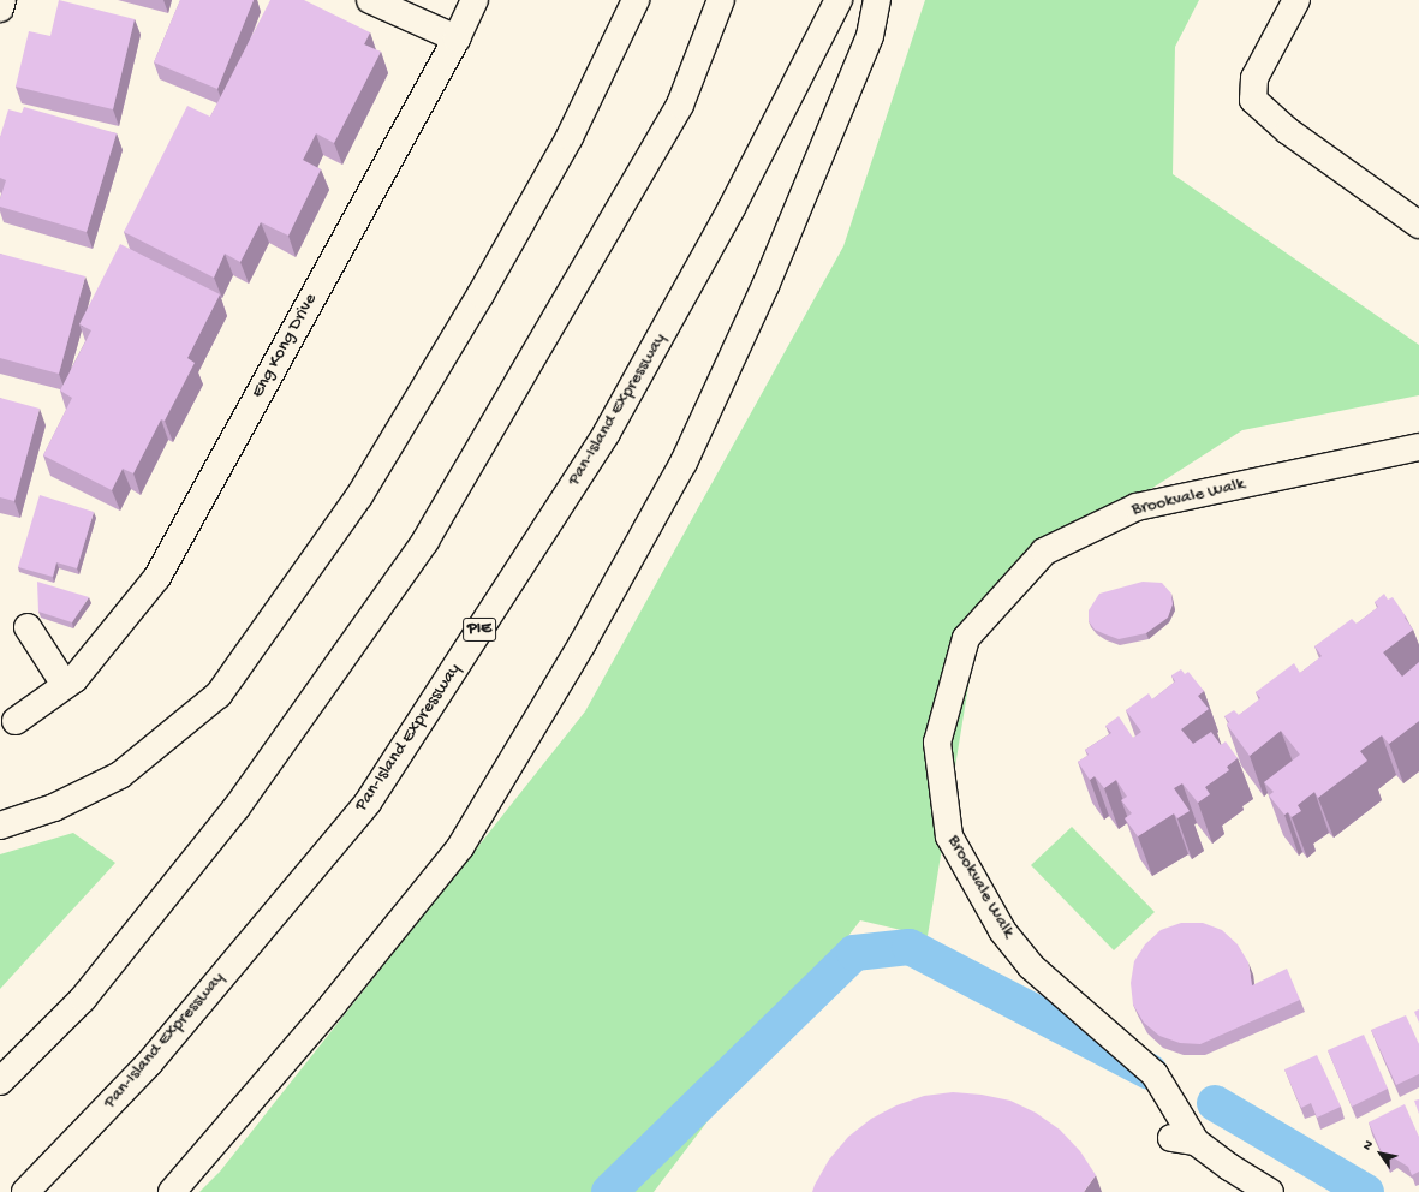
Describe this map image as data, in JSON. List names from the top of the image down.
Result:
{
  "streets": {
    "main road": [
      "Eng Kong Drive",
      "Pan-Island Expressway",
      "Brookvale Walk",
      "PIE"
    ]
  },
  "north": "top left"
}
